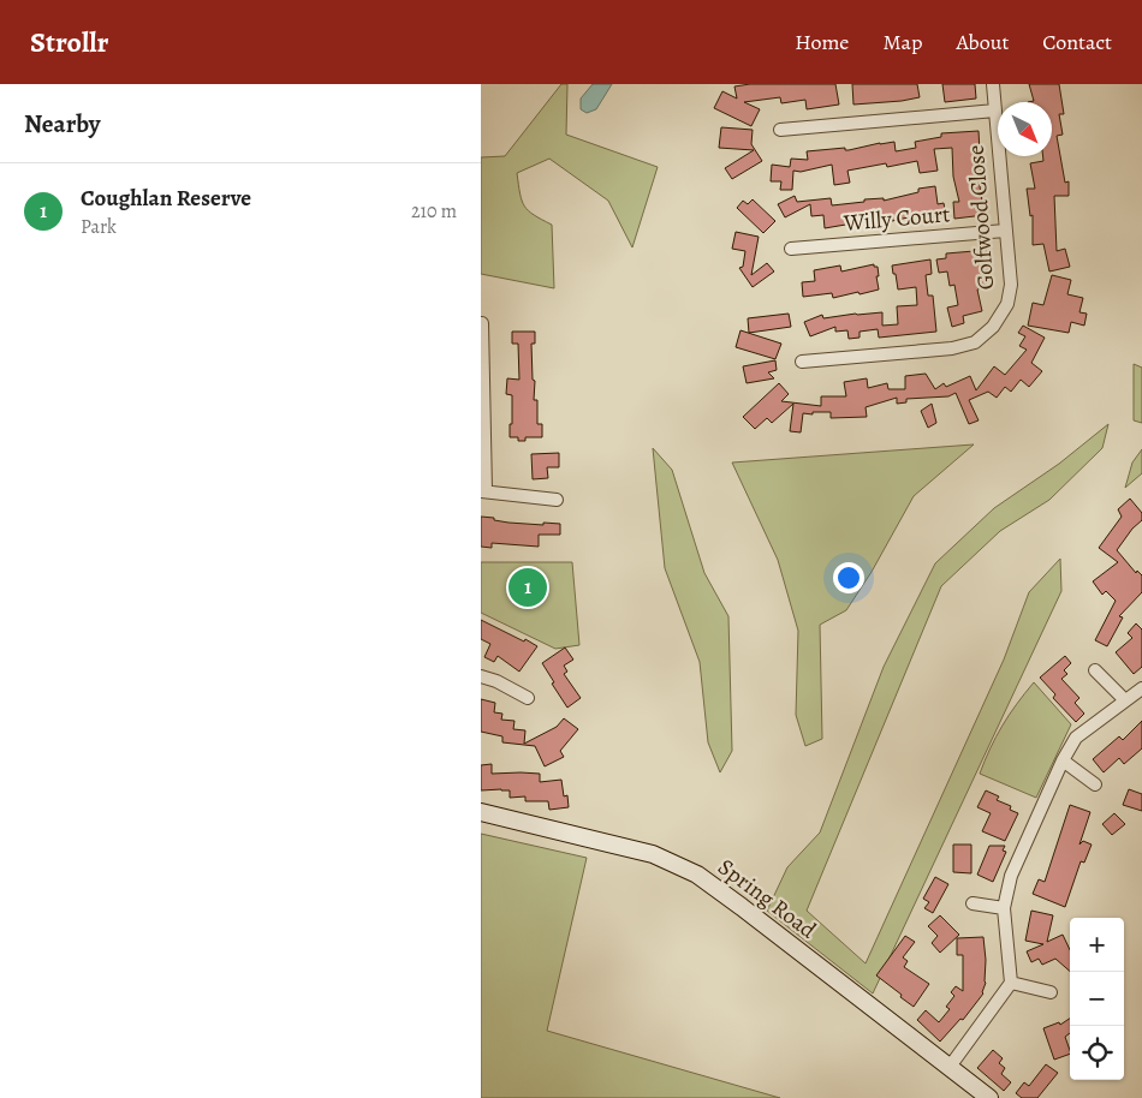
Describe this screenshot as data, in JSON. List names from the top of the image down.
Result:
{
  "streets": {
    "main road": ["Spring Road"],
    "street": ["Golfwood Close", "Willy Court"]
  },
  "crossings": [
    ["Golfwood Close", "Willy Court"]
  ],
  "north": "bottom right",
  "page": {
    "header": "Strollr",
    "nav": [
      "Home",
      "Map",
      "About",
      "Contact"
    ],
    "heading": "Nearby",
    "list": [
      {
        "mark": "1",
        "name": "Coughlan Reserve",
        "note": "Park",
        "value": "210 m"
      }
    ],
    "pins": "1",
    "map_buttons": ["+", "−"]
  }
}
